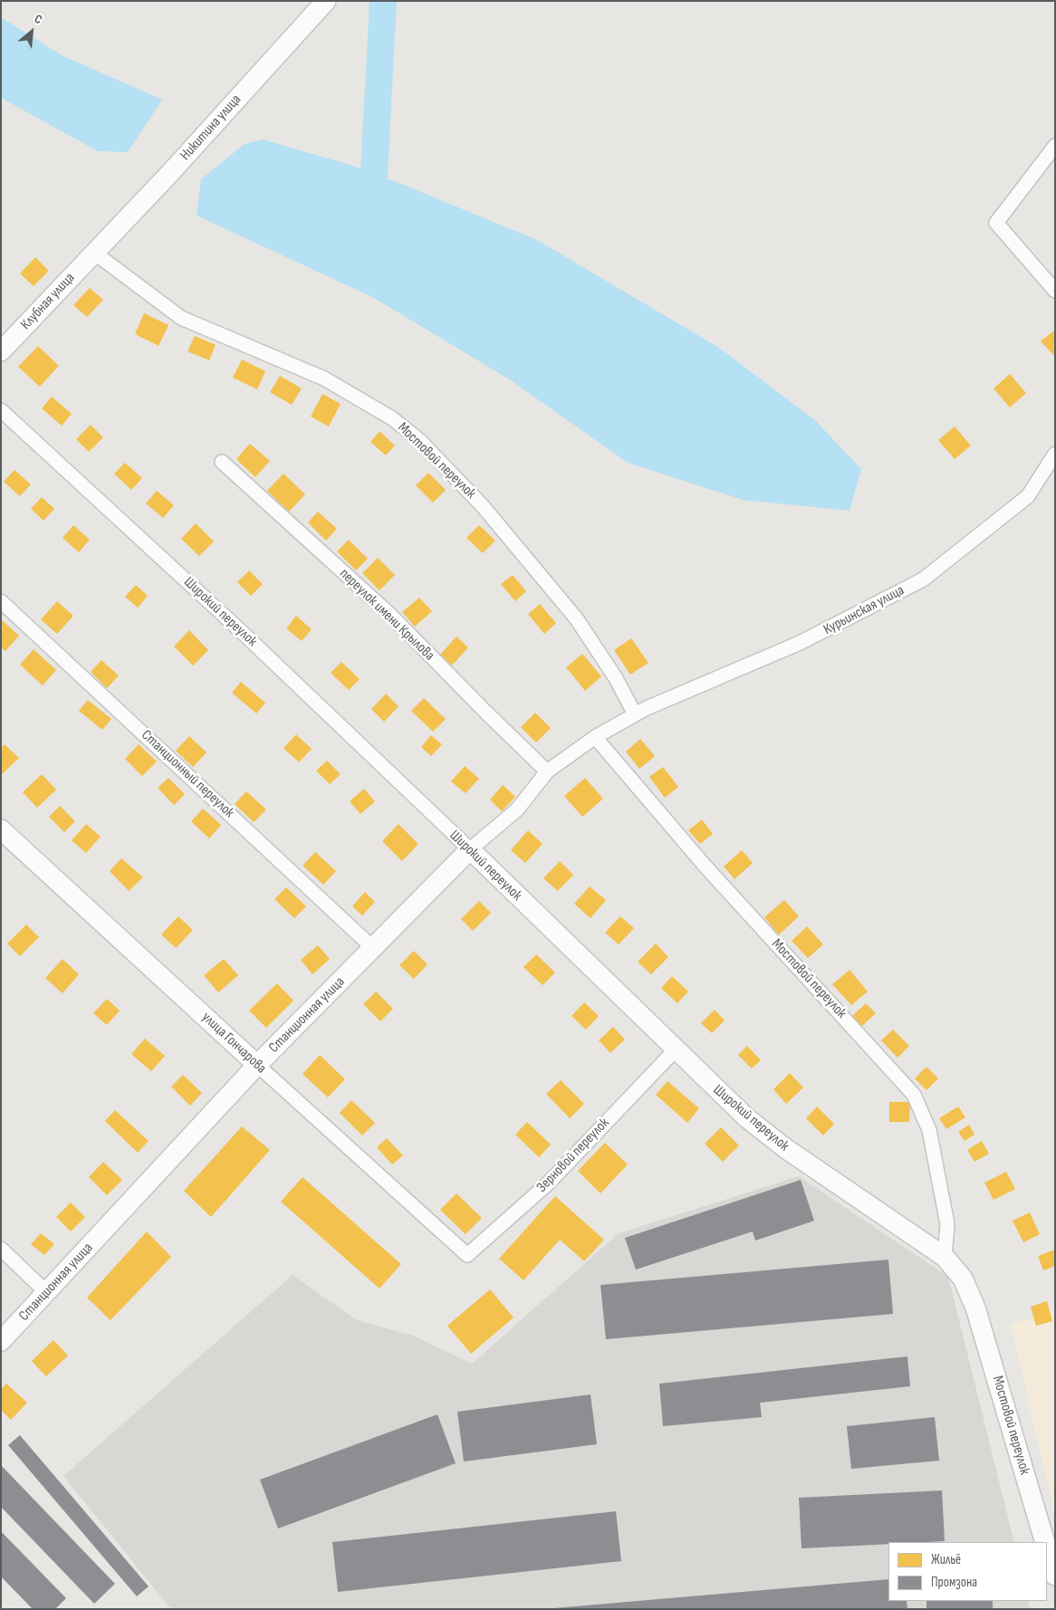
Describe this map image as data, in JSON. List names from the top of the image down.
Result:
{
  "streets": {
    "main road": [
      "Никитина улица",
      "Клубная улица",
      "Мостовой переулок",
      "Широкий переулок",
      "Станционная улица",
      "улица Гончарова"
    ],
    "street": [
      "Курьинская улица",
      "переулок имени Крылова",
      "Станционный переулок",
      "Зерновой переулок"
    ]
  },
  "crossings": [
    ["Никитина улица", "Клубная улица"],
    ["Никитина улица", "Мостовой переулок"],
    ["Клубная улица", "Мостовой переулок"],
    ["Мостовой переулок", "Курьинская улица"],
    ["Мостовой переулок", "Широкий переулок"],
    ["Мостовой переулок", "Станционная улица"],
    ["Курьинская улица", "Станционная улица"],
    ["Широкий переулок", "Станционная улица"],
    ["Широкий переулок", "Зерновой переулок"],
    ["переулок имени Крылова", "Станционная улица"],
    ["Станционный переулок", "Станционная улица"],
    ["Станционная улица", "улица Гончарова"],
    ["улица Гончарова", "Зерновой переулок"]
  ],
  "legend": ["Жильё", "Промзона"],
  "north": "top right"
}
